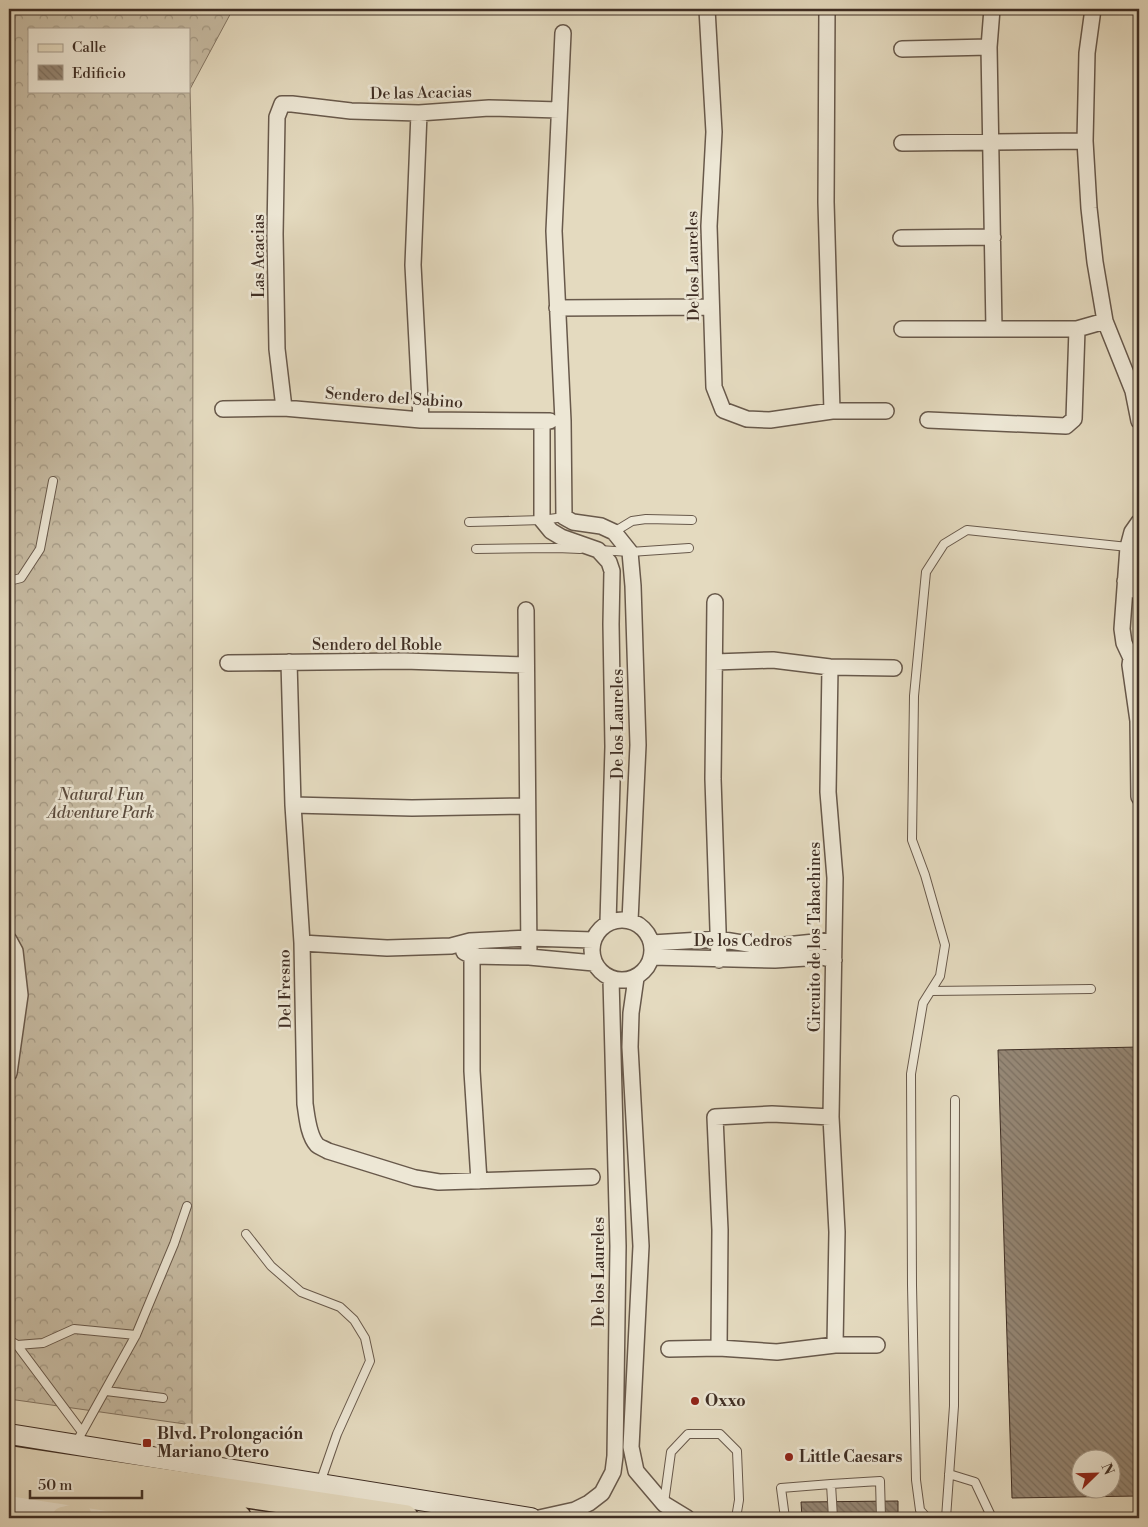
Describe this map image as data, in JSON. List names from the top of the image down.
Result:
{
  "streets": {
    "street": [
      "De las Acacias",
      "Las Acacias",
      "De los Laureles",
      "Sendero del Sabino",
      "Sendero del Roble",
      "Circuito de los Tabachines",
      "De los Cedros",
      "Del Fresno"
    ]
  },
  "crossings": [
    ["De las Acacias", "Las Acacias"],
    ["Las Acacias", "Sendero del Sabino"],
    ["De los Laureles", "De los Cedros"],
    ["Sendero del Roble", "Del Fresno"],
    ["Circuito de los Tabachines", "De los Cedros"]
  ],
  "parks": ["Natural Fun Adventure Park"],
  "places": {
    "other": ["Oxxo", "Little Caesars"],
    "transit": ["Blvd. Prolongación Mariano Otero"]
  },
  "legend": ["Calle", "Edificio"],
  "scale_bar": "50 m",
  "north": "top right"
}
